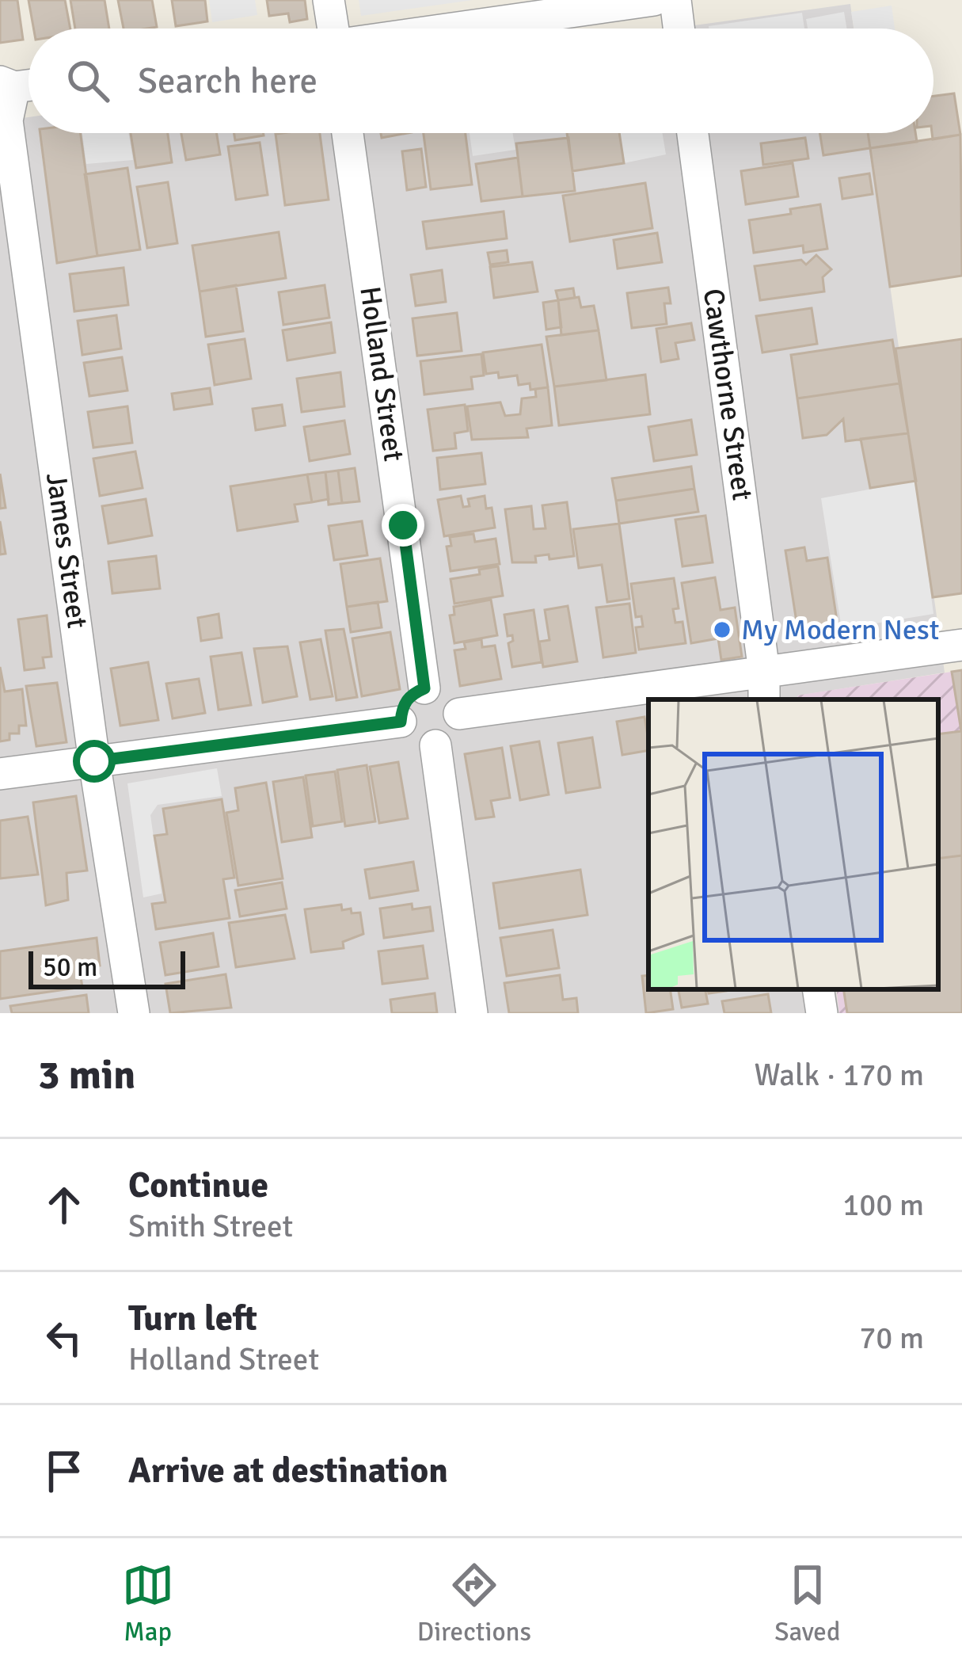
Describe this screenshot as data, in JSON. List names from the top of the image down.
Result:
{
  "streets": {
    "street": ["Holland Street", "Cawthorne Street", "James Street"]
  },
  "places": ["My Modern Nest"],
  "scale_bar": "50 m",
  "page": {
    "search": "Search here",
    "scale": "50 m",
    "heading": ["3 min", "Walk · 170 m"],
    "list": [
      ["Continue", "Smith Street", "100 m"],
      ["Turn left", "Holland Street", "70 m"],
      "Arrive at destination"
    ],
    "nav": ["Map", "Directions", "Saved"]
  }
}
